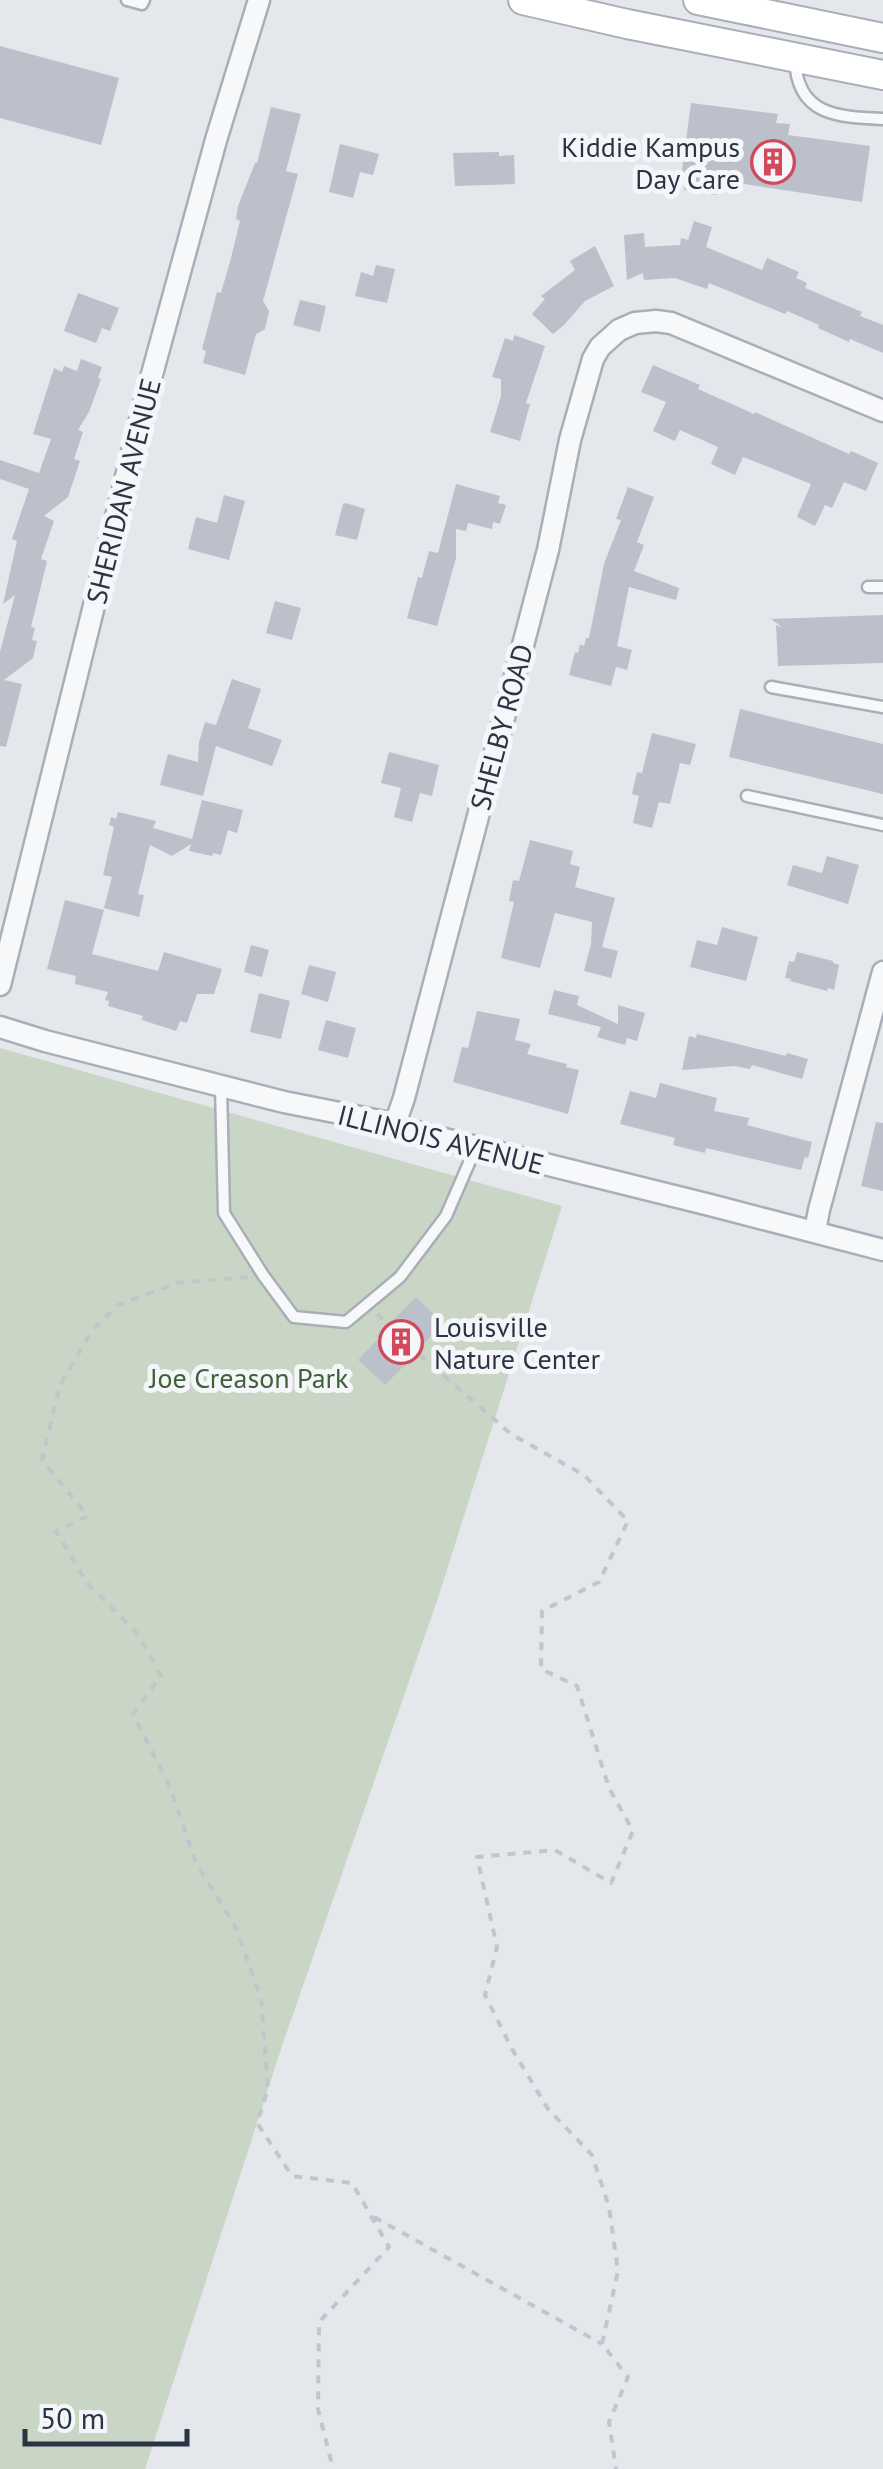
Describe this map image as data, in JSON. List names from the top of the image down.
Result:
{
  "streets": {
    "street": ["SHERIDAN AVENUE", "SHELBY ROAD", "ILLINOIS AVENUE"]
  },
  "crossings": [
    ["SHELBY ROAD", "ILLINOIS AVENUE"]
  ],
  "parks": ["Joe Creason Park"],
  "places": {
    "building": ["Kiddie Kampus Day Care", "Louisville Nature Center"]
  },
  "scale_bar": "50 m"
}
